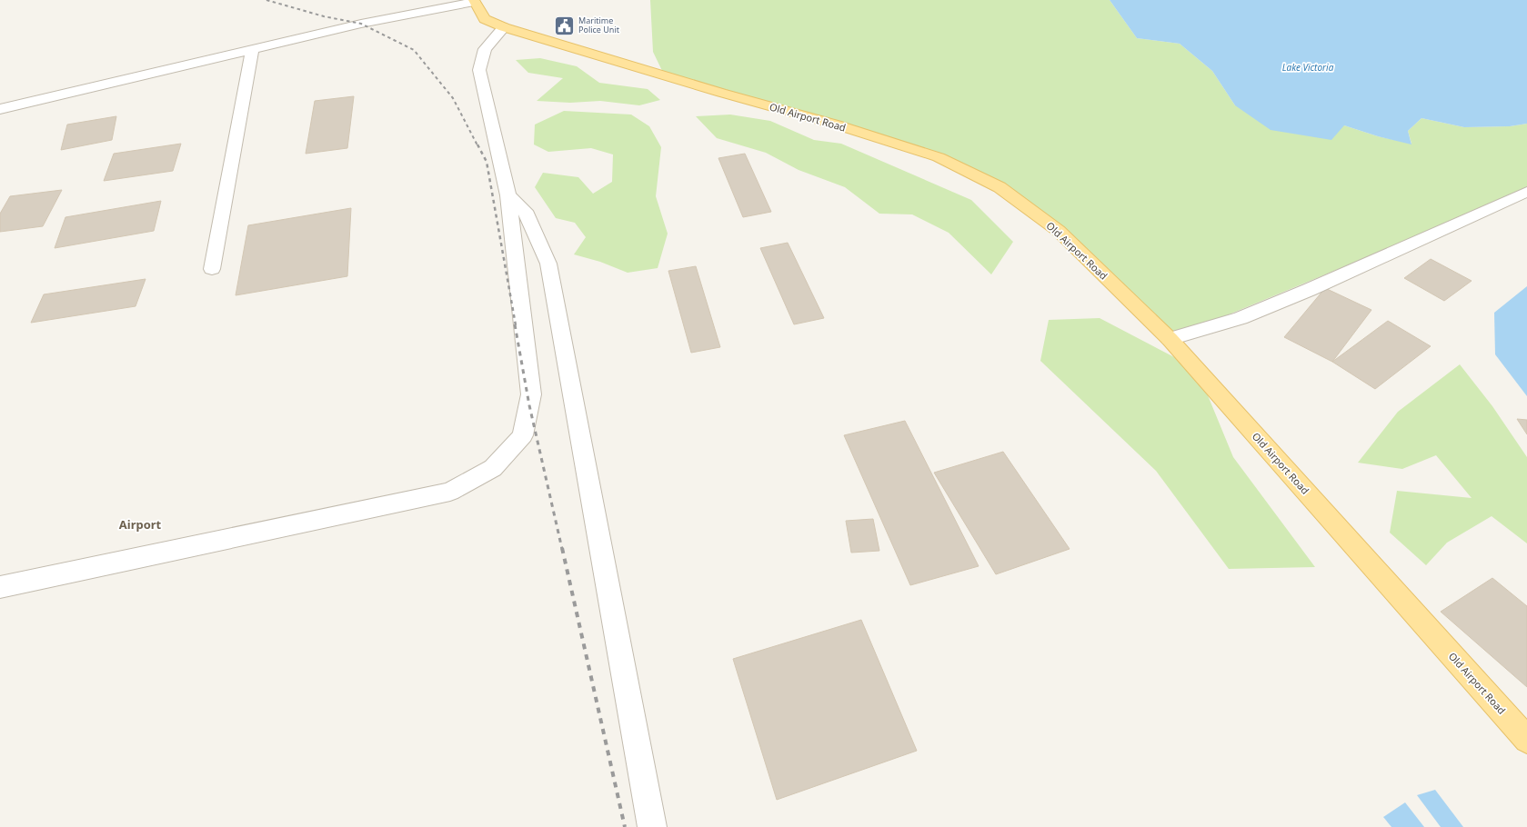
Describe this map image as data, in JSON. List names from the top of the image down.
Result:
{
  "streets": {
    "main road": ["Old Airport Road"]
  },
  "districts": ["Airport"],
  "water": ["Lake Victoria"],
  "places": {
    "public building": ["Maritime Police Unit"]
  }
}
